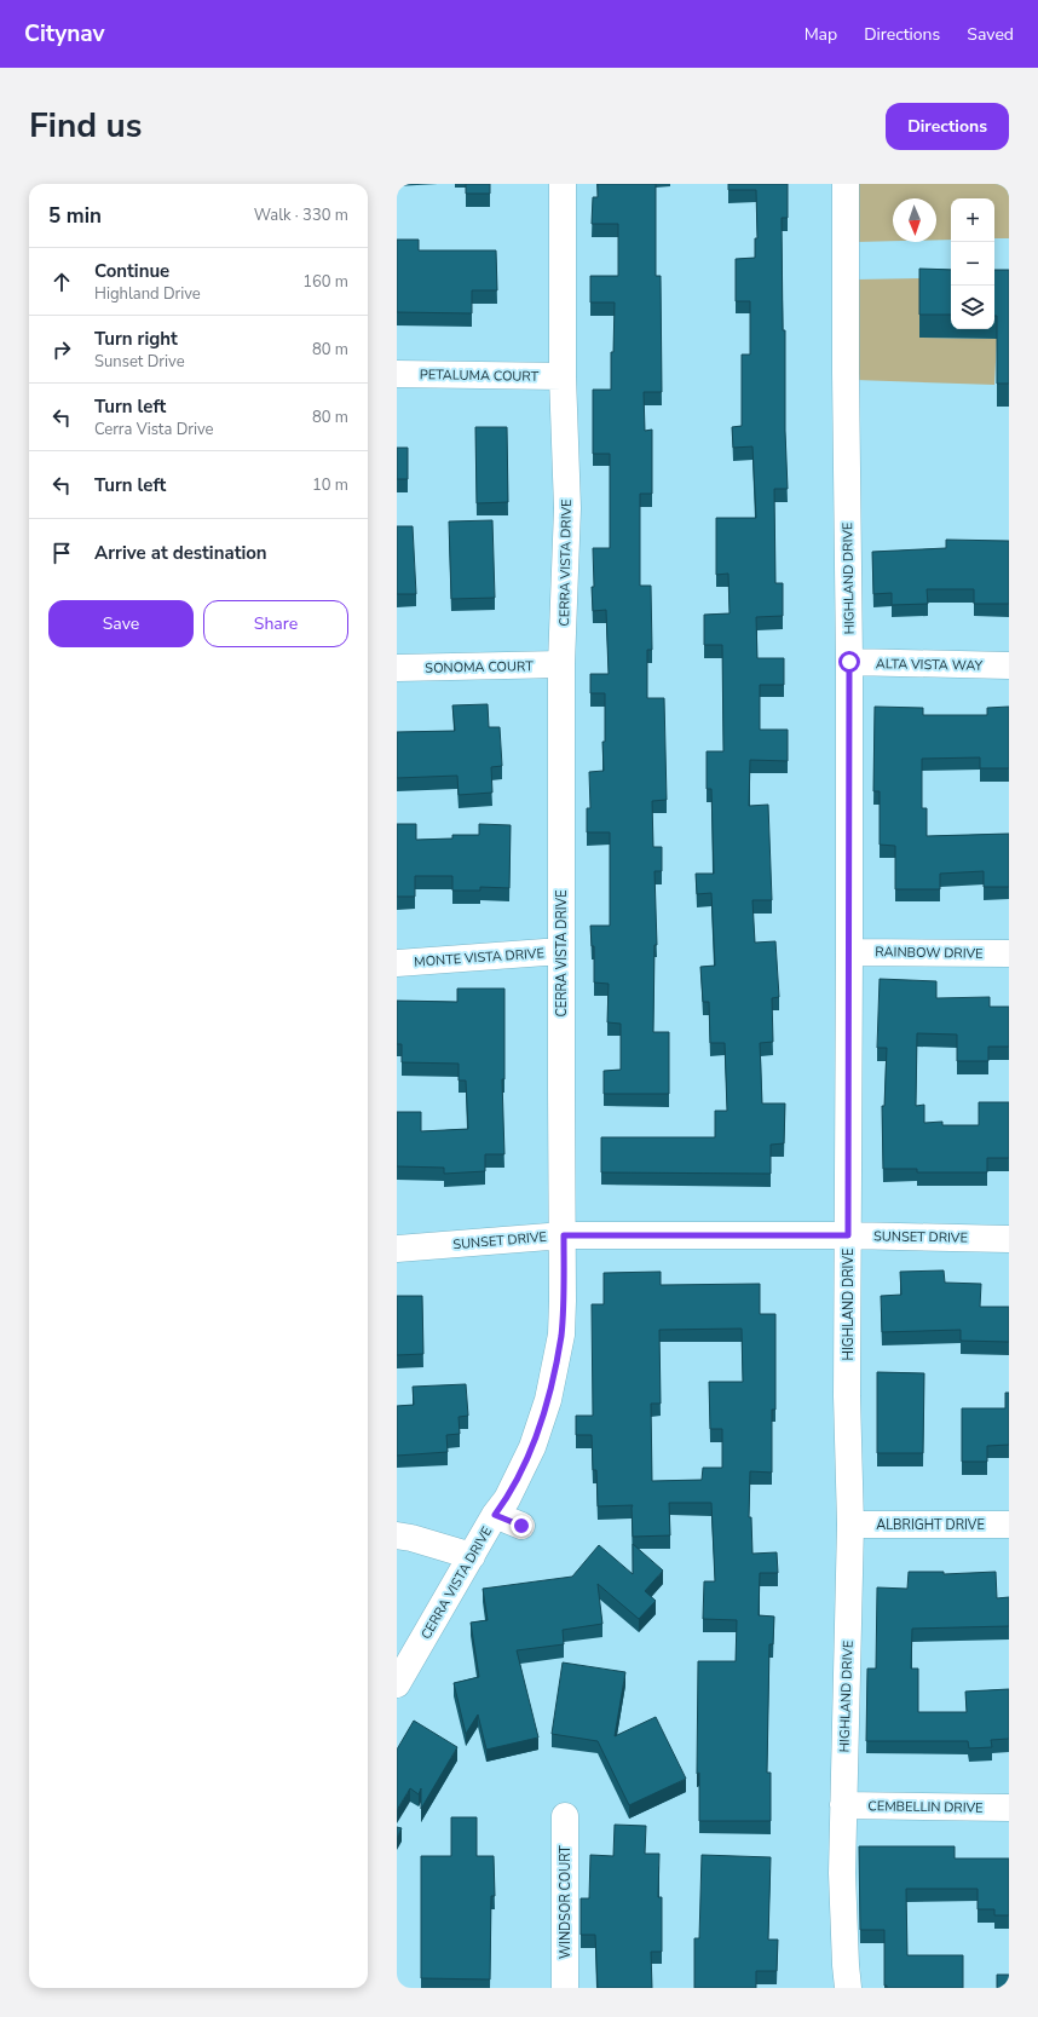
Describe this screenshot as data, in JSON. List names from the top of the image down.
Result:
{
  "streets": {
    "street": [
      "PETALUMA COURT",
      "CERRA VISTA DRIVE",
      "HIGHLAND DRIVE",
      "ALTA VISTA WAY",
      "SONOMA COURT",
      "RAINBOW DRIVE",
      "MONTE VISTA DRIVE",
      "SUNSET DRIVE",
      "ALBRIGHT DRIVE",
      "CEMBELLIN DRIVE",
      "WINDSOR COURT"
    ]
  },
  "crossings": [
    ["PETALUMA COURT", "CERRA VISTA DRIVE"],
    ["CERRA VISTA DRIVE", "SONOMA COURT"],
    ["CERRA VISTA DRIVE", "MONTE VISTA DRIVE"],
    ["CERRA VISTA DRIVE", "SUNSET DRIVE"],
    ["HIGHLAND DRIVE", "ALTA VISTA WAY"],
    ["HIGHLAND DRIVE", "RAINBOW DRIVE"],
    ["HIGHLAND DRIVE", "SUNSET DRIVE"],
    ["HIGHLAND DRIVE", "ALBRIGHT DRIVE"],
    ["HIGHLAND DRIVE", "CEMBELLIN DRIVE"]
  ],
  "north": "bottom",
  "page": {
    "header": "Citynav",
    "nav": ["Map", "Directions", "Saved"],
    "title": "Find us",
    "buttons": [
      "Directions",
      ["Save", "Share"]
    ],
    "heading": ["5 min", "Walk · 330 m"],
    "map_buttons": ["+", "−"],
    "list": [
      ["Continue", "Highland Drive", "160 m"],
      ["Turn right", "Sunset Drive", "80 m"],
      ["Turn left", "Cerra Vista Drive", "80 m"],
      ["Turn left", "10 m"],
      "Arrive at destination"
    ]
  }
}
